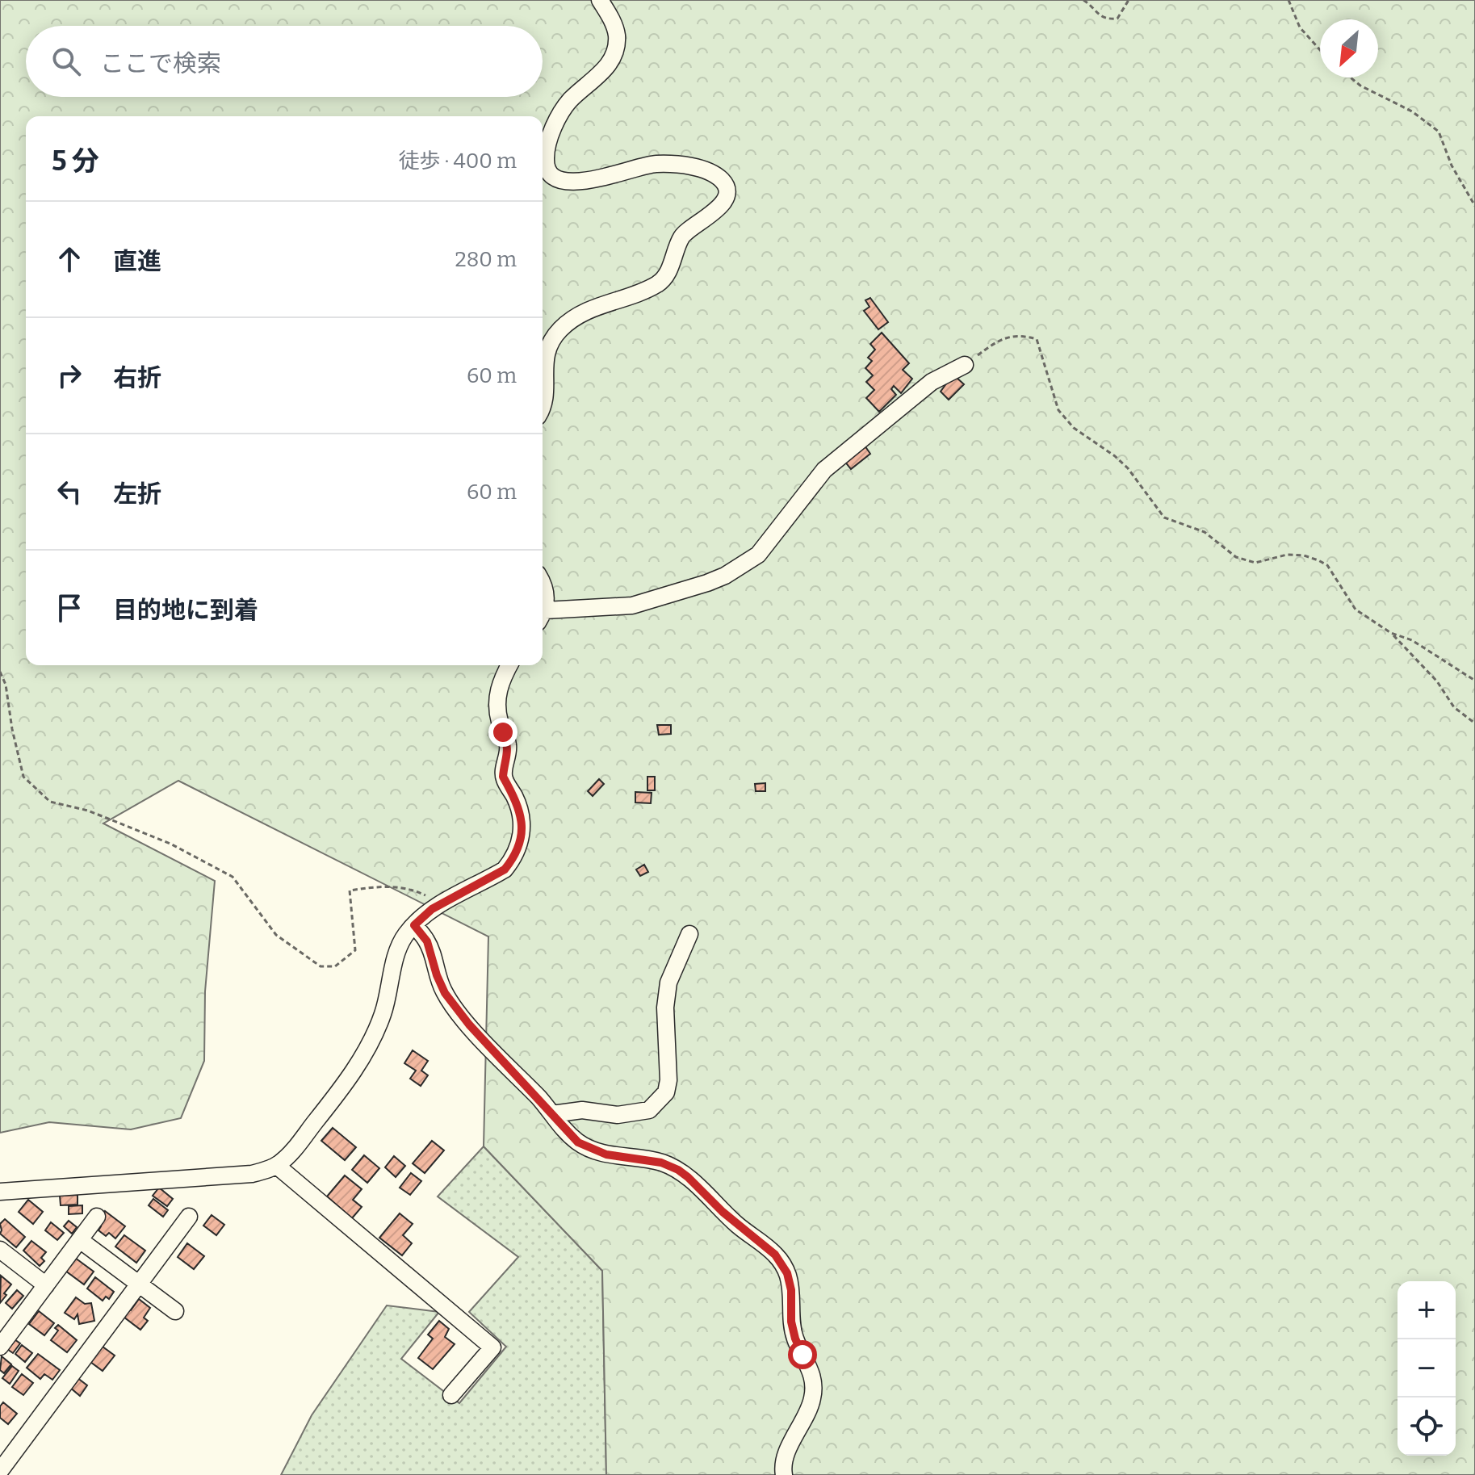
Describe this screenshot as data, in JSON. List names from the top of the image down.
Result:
{
  "north": "bottom left",
  "page": {
    "search": "ここで検索",
    "heading": ["5 分", "徒歩 · 400 m"],
    "list": [
      ["直進", "280 m"],
      ["右折", "60 m"],
      ["左折", "60 m"],
      "目的地に到着"
    ],
    "map_buttons": ["+", "−"]
  }
}
